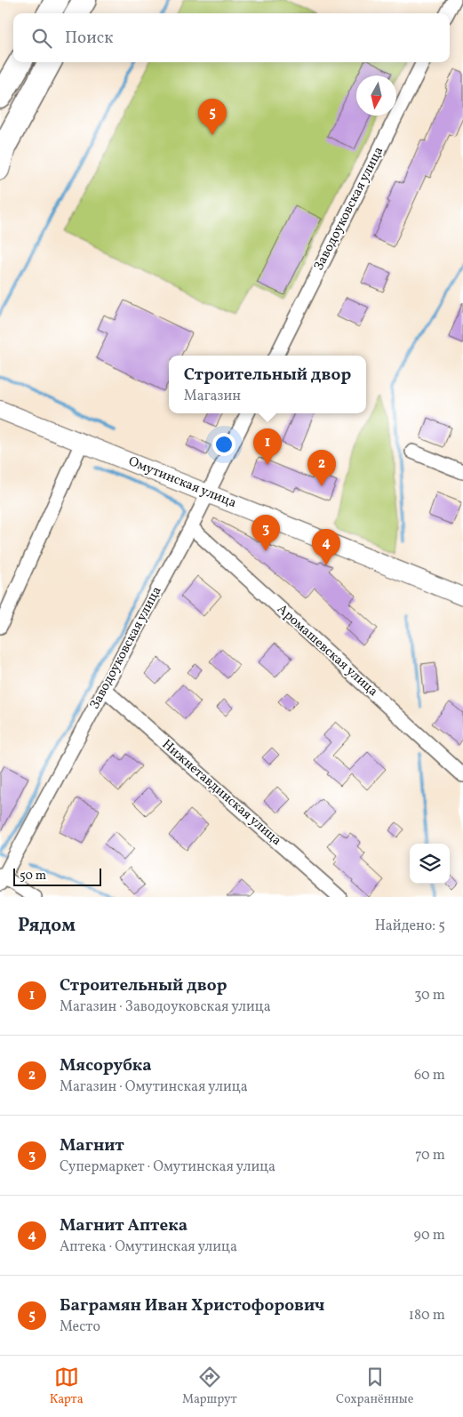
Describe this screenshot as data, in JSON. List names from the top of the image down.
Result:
{
  "streets": {
    "street": [
      "Заводоуковская улица",
      "Омутинская улица",
      "Аромашевская улица",
      "Нижнетавдинская улица"
    ]
  },
  "crossings": [
    ["Заводоуковская улица", "Омутинская улица"],
    ["Заводоуковская улица", "Аромашевская улица"],
    ["Заводоуковская улица", "Нижнетавдинская улица"]
  ],
  "scale_bar": "50 m",
  "north": "bottom",
  "page": {
    "search": "Поиск",
    "pins": [
      "5",
      "1",
      "2",
      "3",
      "4"
    ],
    "popup": ["Строительный двор", "Магазин"],
    "scale": "50 m",
    "heading": ["Рядом", "Найдено: 5"],
    "list": [
      {
        "mark": "1",
        "name": "Строительный двор",
        "note": "Магазин · Заводоуковская улица",
        "value": "30 m"
      },
      {
        "mark": "2",
        "name": "Мясорубка",
        "note": "Магазин · Омутинская улица",
        "value": "60 m"
      },
      {
        "mark": "3",
        "name": "Магнит",
        "note": "Супермаркет · Омутинская улица",
        "value": "70 m"
      },
      {
        "mark": "4",
        "name": "Магнит Аптека",
        "note": "Аптека · Омутинская улица",
        "value": "90 m"
      },
      {
        "mark": "5",
        "name": "Баграмян Иван Христофорович",
        "note": "Место",
        "value": "180 m"
      }
    ],
    "nav": ["Карта", "Маршрут", "Сохранённые"]
  }
}
